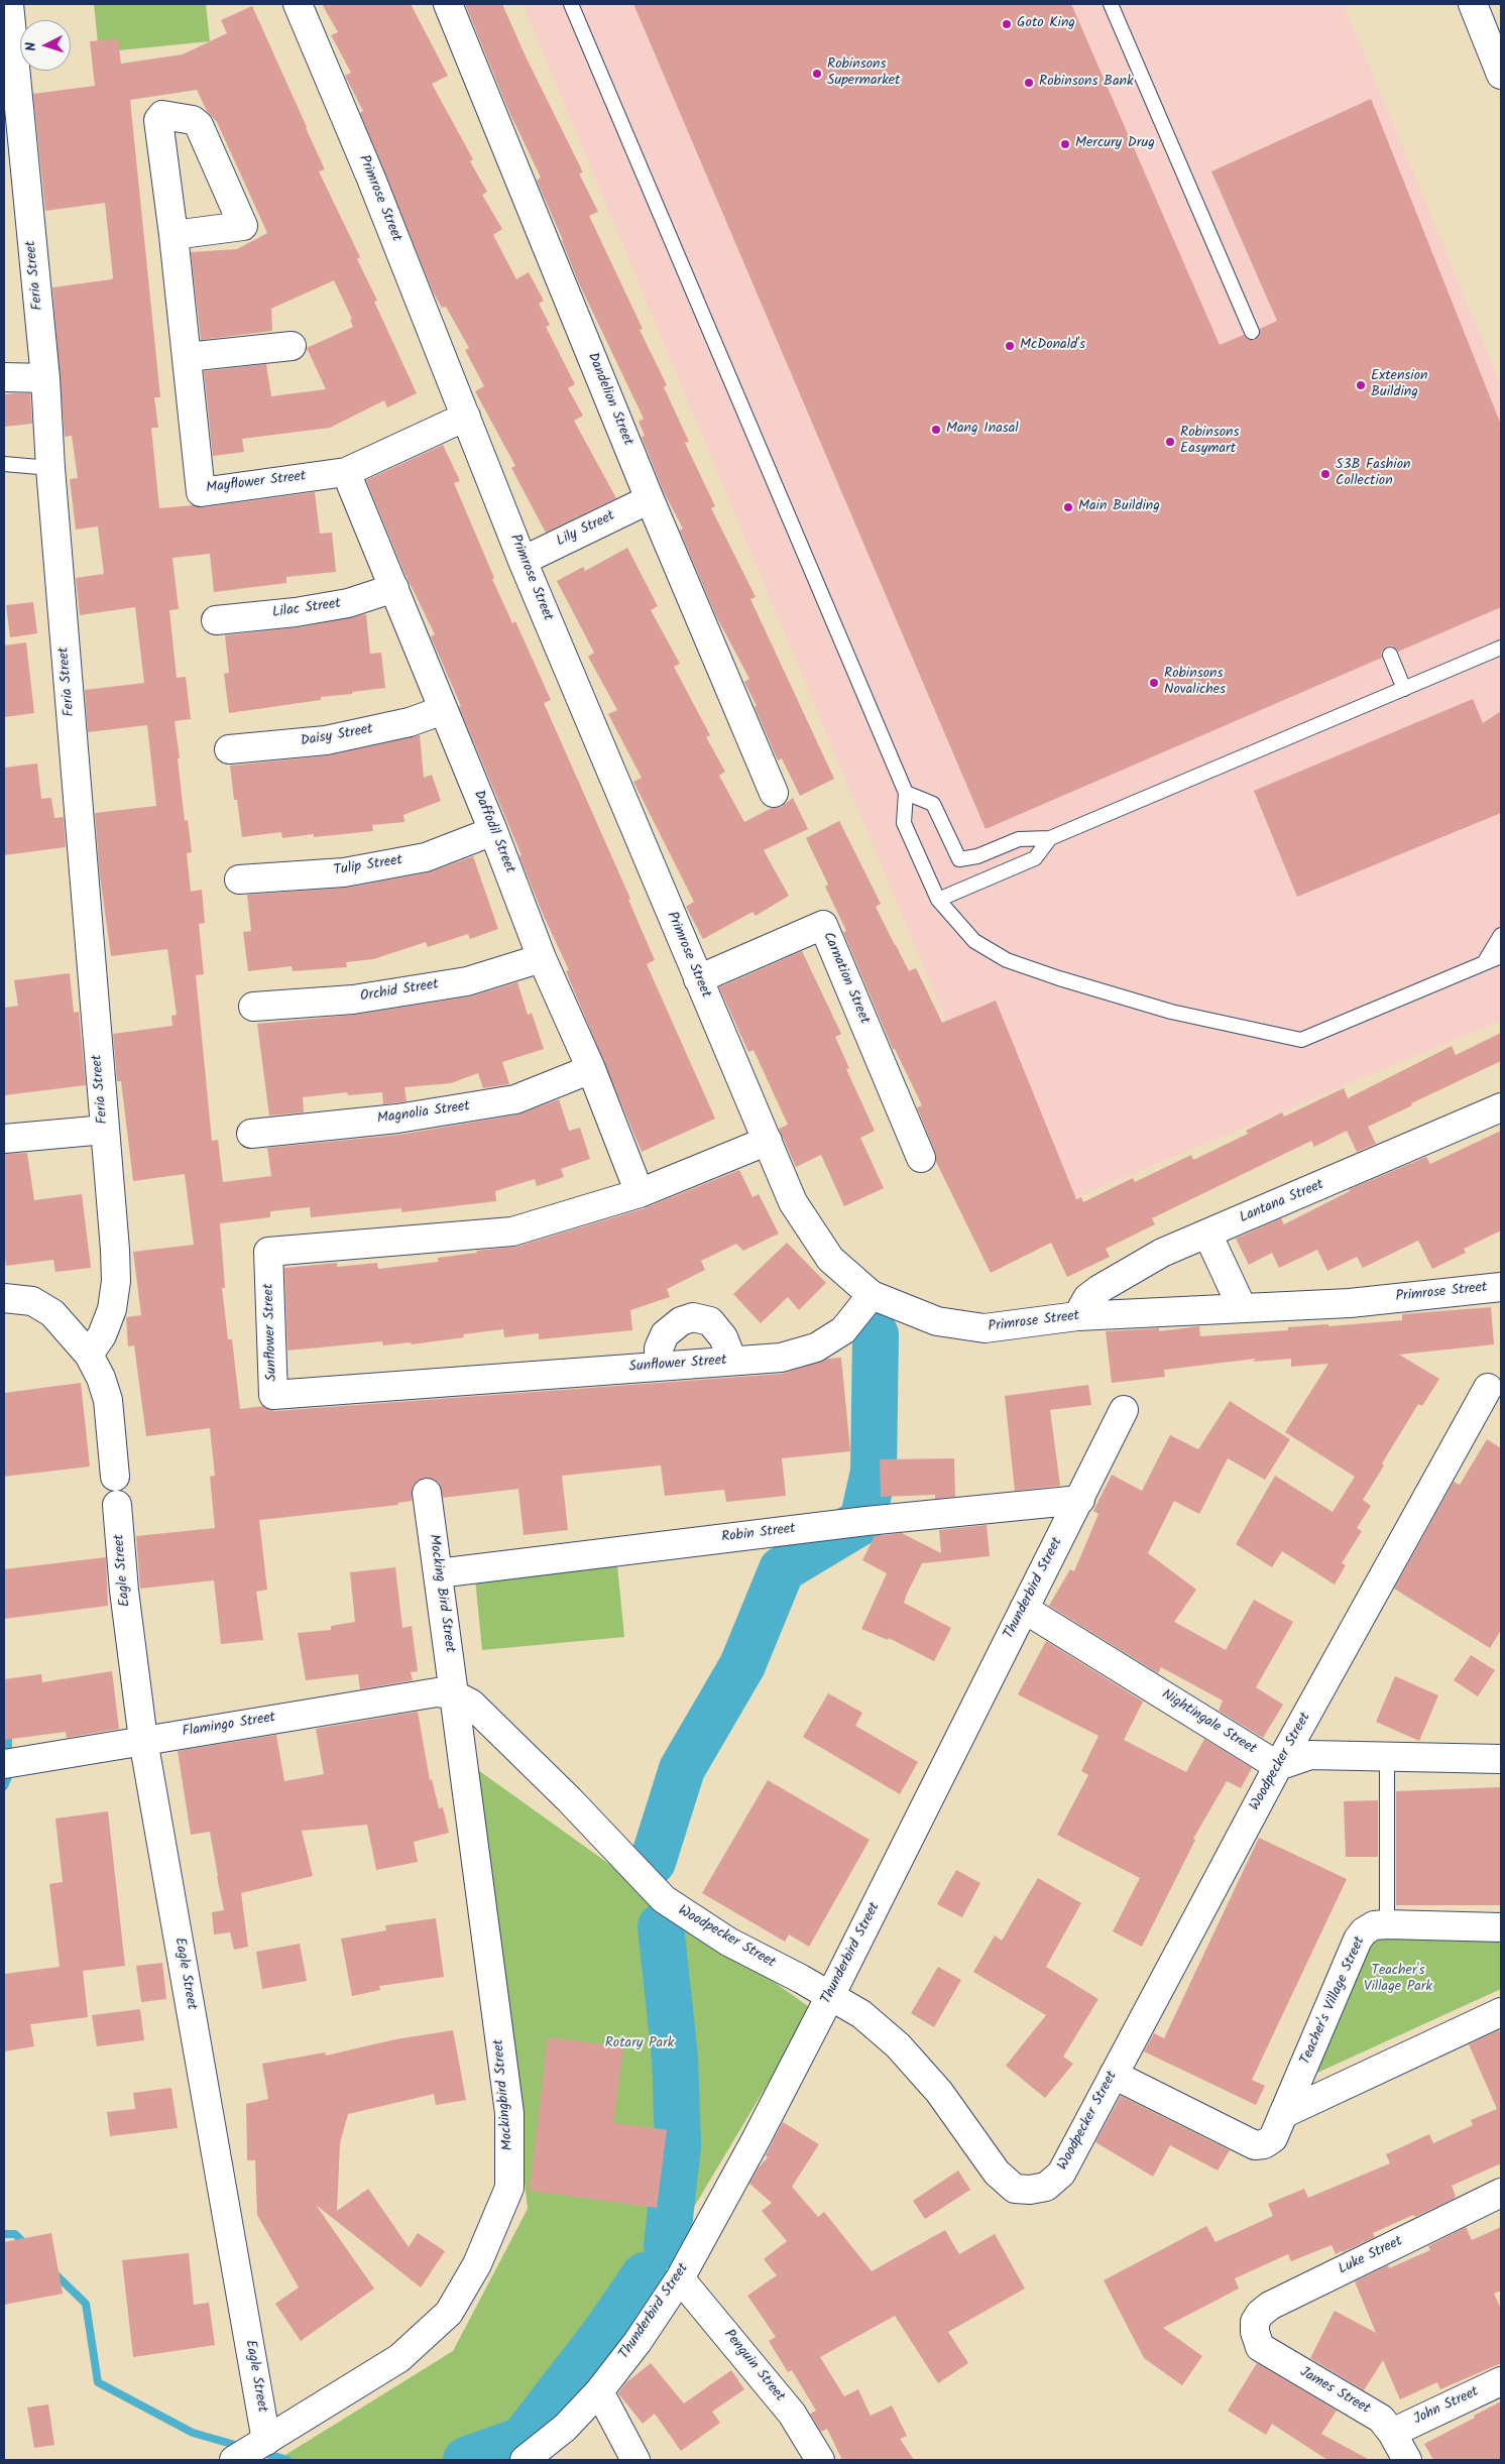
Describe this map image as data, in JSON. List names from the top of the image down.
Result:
{
  "streets": {
    "street": [
      "Primrose Street",
      "Feria Street",
      "Dandelion Street",
      "Mayflower Street",
      "Lily Street",
      "Lilac Street",
      "Daisy Street",
      "Daffodil Street",
      "Tulip Street",
      "Carnation Street",
      "Orchid Street",
      "Magnolia Street",
      "Lantana Street",
      "Sunflower Street",
      "Robin Street",
      "Eagle Street",
      "Thunderbird Street",
      "Mocking Bird Street",
      "Nightingale Street",
      "Flamingo Street",
      "Woodpecker Street",
      "Teacher's Village Street",
      "Mockingbird Street",
      "Luke Street",
      "Penguin Street",
      "James Street",
      "John Street"
    ]
  },
  "crossings": [
    ["Primrose Street", "Mayflower Street"],
    ["Primrose Street", "Lily Street"],
    ["Primrose Street", "Carnation Street"],
    ["Primrose Street", "Lantana Street"],
    ["Primrose Street", "Sunflower Street"],
    ["Dandelion Street", "Lily Street"],
    ["Mayflower Street", "Daffodil Street"],
    ["Lilac Street", "Daffodil Street"],
    ["Daisy Street", "Daffodil Street"],
    ["Daffodil Street", "Tulip Street"],
    ["Daffodil Street", "Orchid Street"],
    ["Daffodil Street", "Magnolia Street"],
    ["Daffodil Street", "Sunflower Street"],
    ["Robin Street", "Thunderbird Street"],
    ["Robin Street", "Mocking Bird Street"],
    ["Eagle Street", "Flamingo Street"],
    ["Eagle Street", "Mockingbird Street"],
    ["Thunderbird Street", "Nightingale Street"],
    ["Thunderbird Street", "Woodpecker Street"],
    ["Thunderbird Street", "Penguin Street"],
    ["Mocking Bird Street", "Flamingo Street"],
    ["Mocking Bird Street", "Woodpecker Street"],
    ["Mocking Bird Street", "Mockingbird Street"],
    ["Nightingale Street", "Woodpecker Street"],
    ["Flamingo Street", "Woodpecker Street"],
    ["Flamingo Street", "Mockingbird Street"],
    ["Woodpecker Street", "Teacher's Village Street"],
    ["Woodpecker Street", "Mockingbird Street"],
    ["Luke Street", "James Street"],
    ["James Street", "John Street"]
  ],
  "parks": ["Teacher's Village Park", "Rotary Park"],
  "places": [
    "Goto King",
    "Robinsons Supermarket",
    "Robinsons Bank",
    "Mercury Drug",
    "McDonald's",
    "Extension Building",
    "Mang Inasal",
    "Robinsons Easymart",
    "S3B Fashion Collection",
    "Main Building",
    "Robinsons Novaliches"
  ],
  "north": "left"
}
